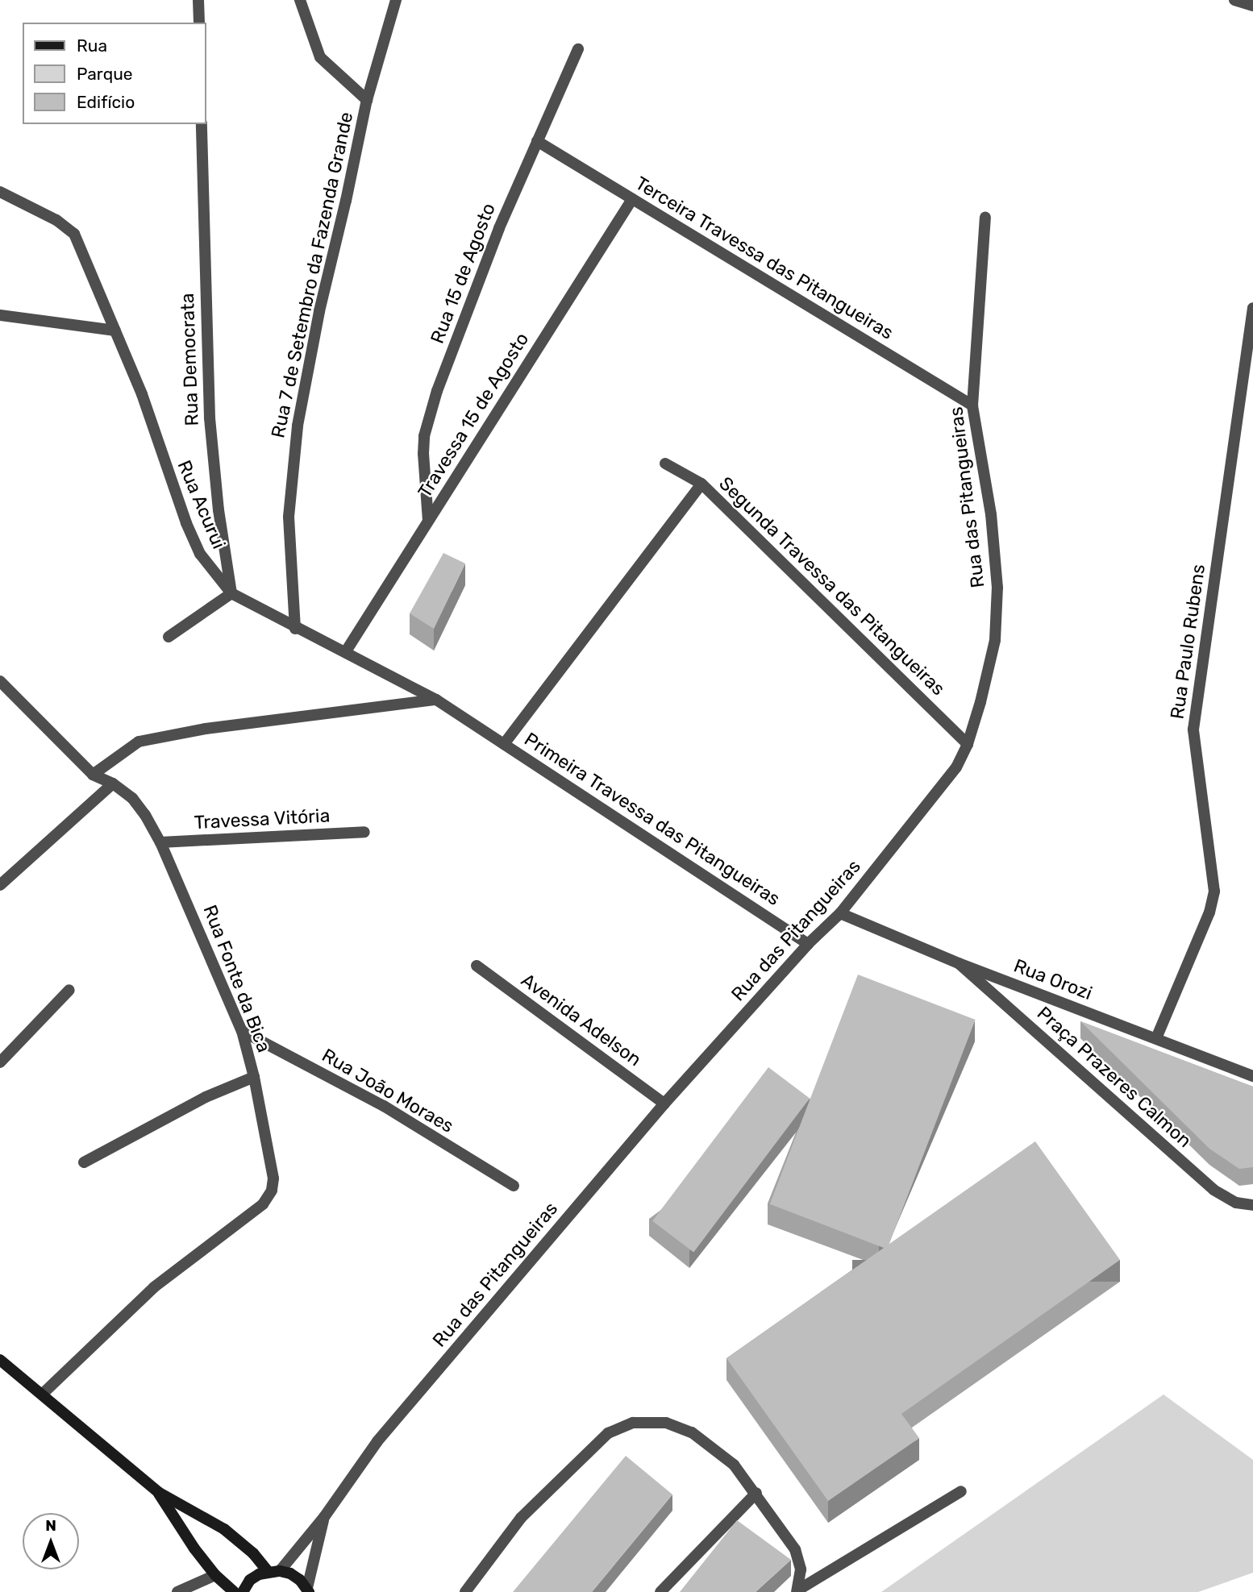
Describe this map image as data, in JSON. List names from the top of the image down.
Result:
{
  "streets": {
    "street": [
      "Terceira Travessa das Pitangueiras",
      "Rua 15 de Agosto",
      "Rua 7 de Setembro da Fazenda Grande",
      "Rua Democrata",
      "Travessa 15 de Agosto",
      "Rua das Pitangueiras",
      "Rua Acurui",
      "Segunda Travessa das Pitangueiras",
      "Rua Paulo Rubens",
      "Travessa Vitória",
      "Primeira Travessa das Pitangueiras",
      "Rua Fonte da Bica",
      "Rua Orozi",
      "Avenida Adelson",
      "Praça Prazeres Calmon",
      "Rua João Moraes"
    ]
  },
  "crossings": [
    ["Terceira Travessa das Pitangueiras", "Rua 15 de Agosto"],
    ["Terceira Travessa das Pitangueiras", "Travessa 15 de Agosto"],
    ["Terceira Travessa das Pitangueiras", "Rua das Pitangueiras"],
    ["Rua 15 de Agosto", "Travessa 15 de Agosto"],
    ["Rua 7 de Setembro da Fazenda Grande", "Rua Acurui"],
    ["Rua Democrata", "Rua Acurui"],
    ["Travessa 15 de Agosto", "Rua Acurui"],
    ["Rua das Pitangueiras", "Segunda Travessa das Pitangueiras"],
    ["Rua das Pitangueiras", "Primeira Travessa das Pitangueiras"],
    ["Rua das Pitangueiras", "Rua Orozi"],
    ["Rua das Pitangueiras", "Avenida Adelson"],
    ["Rua Acurui", "Primeira Travessa das Pitangueiras"],
    ["Rua Paulo Rubens", "Rua Orozi"],
    ["Travessa Vitória", "Rua Fonte da Bica"],
    ["Rua Fonte da Bica", "Rua João Moraes"],
    ["Rua Orozi", "Praça Prazeres Calmon"]
  ],
  "legend": ["Rua", "Parque", "Edifício"],
  "north": "top"
}
